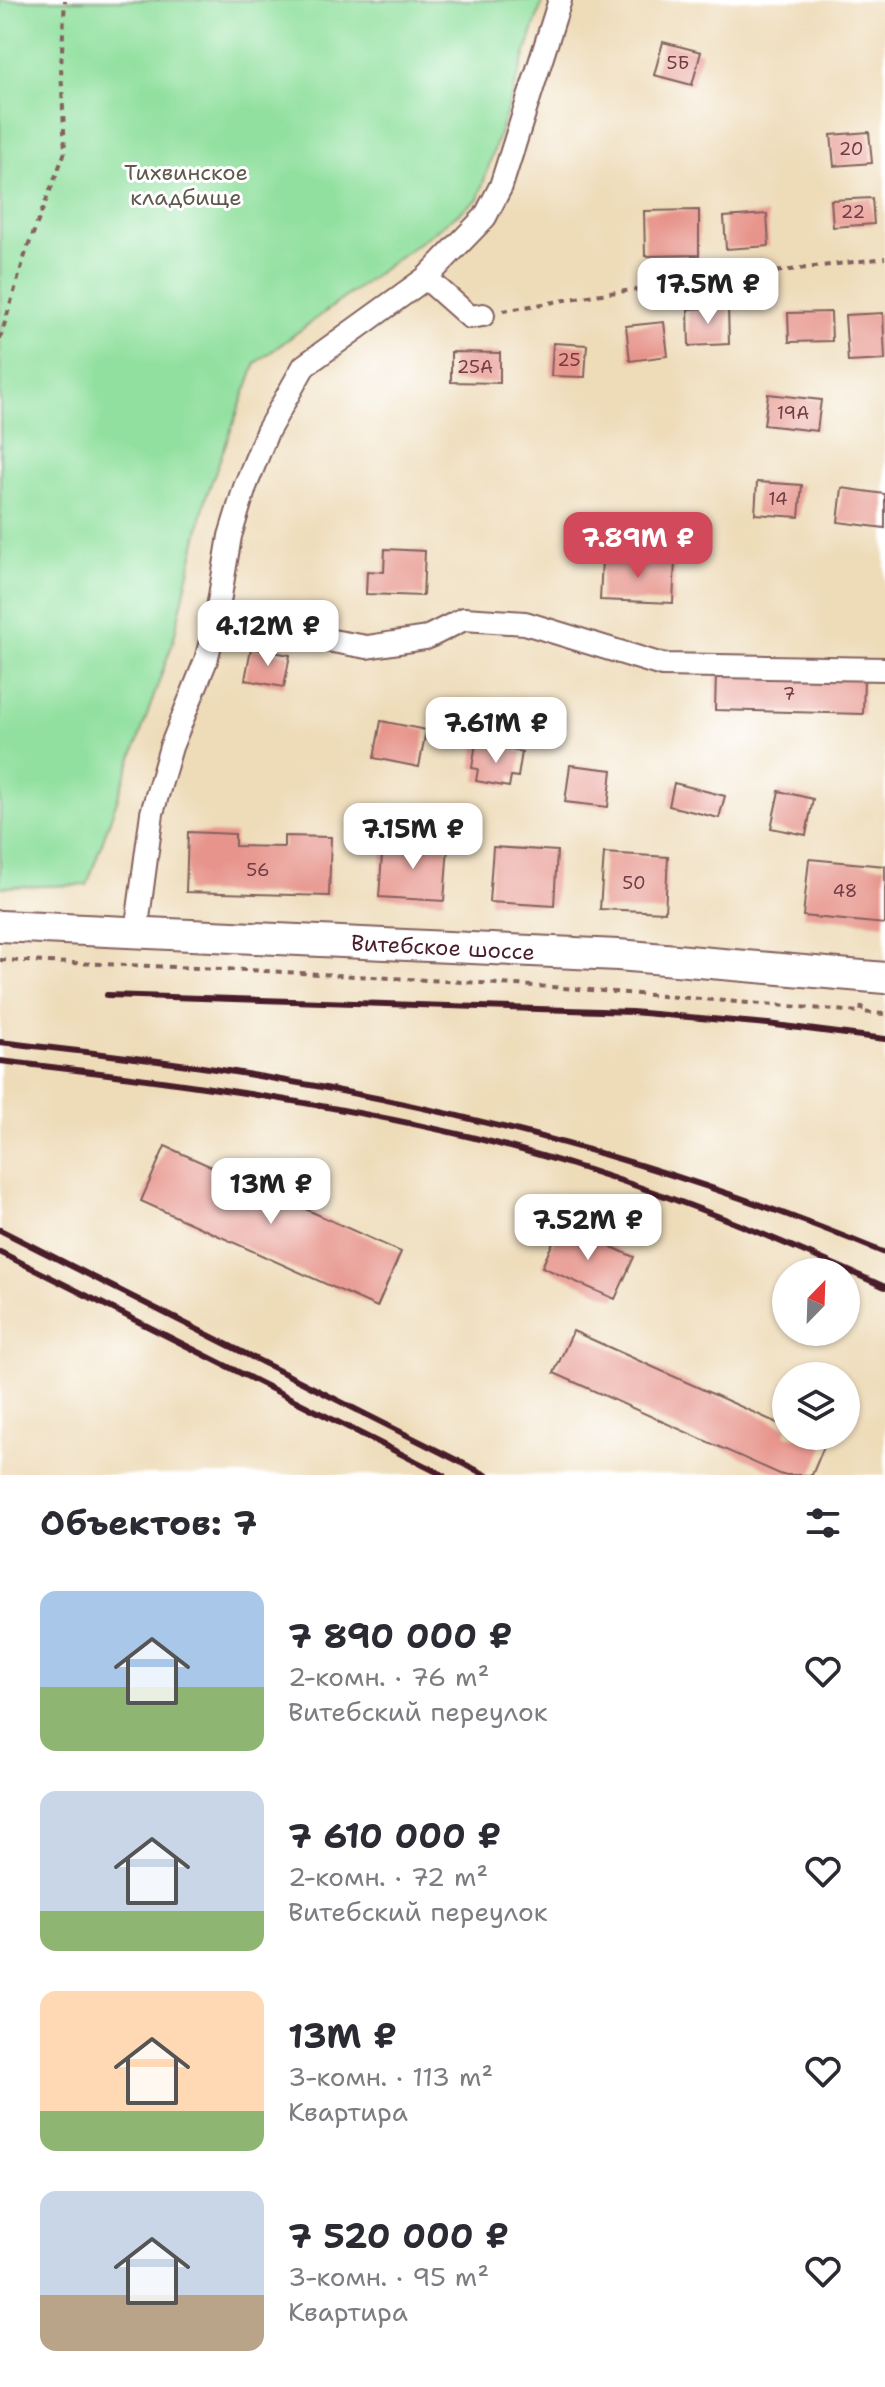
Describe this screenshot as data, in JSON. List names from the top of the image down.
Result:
{
  "streets": {
    "main road": ["Витебское шоссе"]
  },
  "parks": ["Тихвинское кладбище"],
  "house_numbers": [
    "5Б",
    "20",
    "22",
    "25",
    "25А",
    "19А",
    "14",
    "7",
    "56",
    "50",
    "48"
  ],
  "north": "top right",
  "page": {
    "price": [
      "17.5M ₽",
      "7.89M ₽",
      "4.12M ₽",
      "7.61M ₽",
      "7.15M ₽",
      "13M ₽",
      "7.52M ₽"
    ],
    "heading": "Объектов: 7",
    "list": [
      {
        "name": "7 890 000 ₽",
        "note": "2-комн. · 76 m² · Витебский переулок"
      },
      {
        "name": "7 610 000 ₽",
        "note": "2-комн. · 72 m² · Витебский переулок"
      },
      {
        "name": "13M ₽",
        "note": "3-комн. · 113 m² · Квартира"
      },
      {
        "name": "7 520 000 ₽",
        "note": "3-комн. · 95 m² · Квартира"
      }
    ]
  }
}
